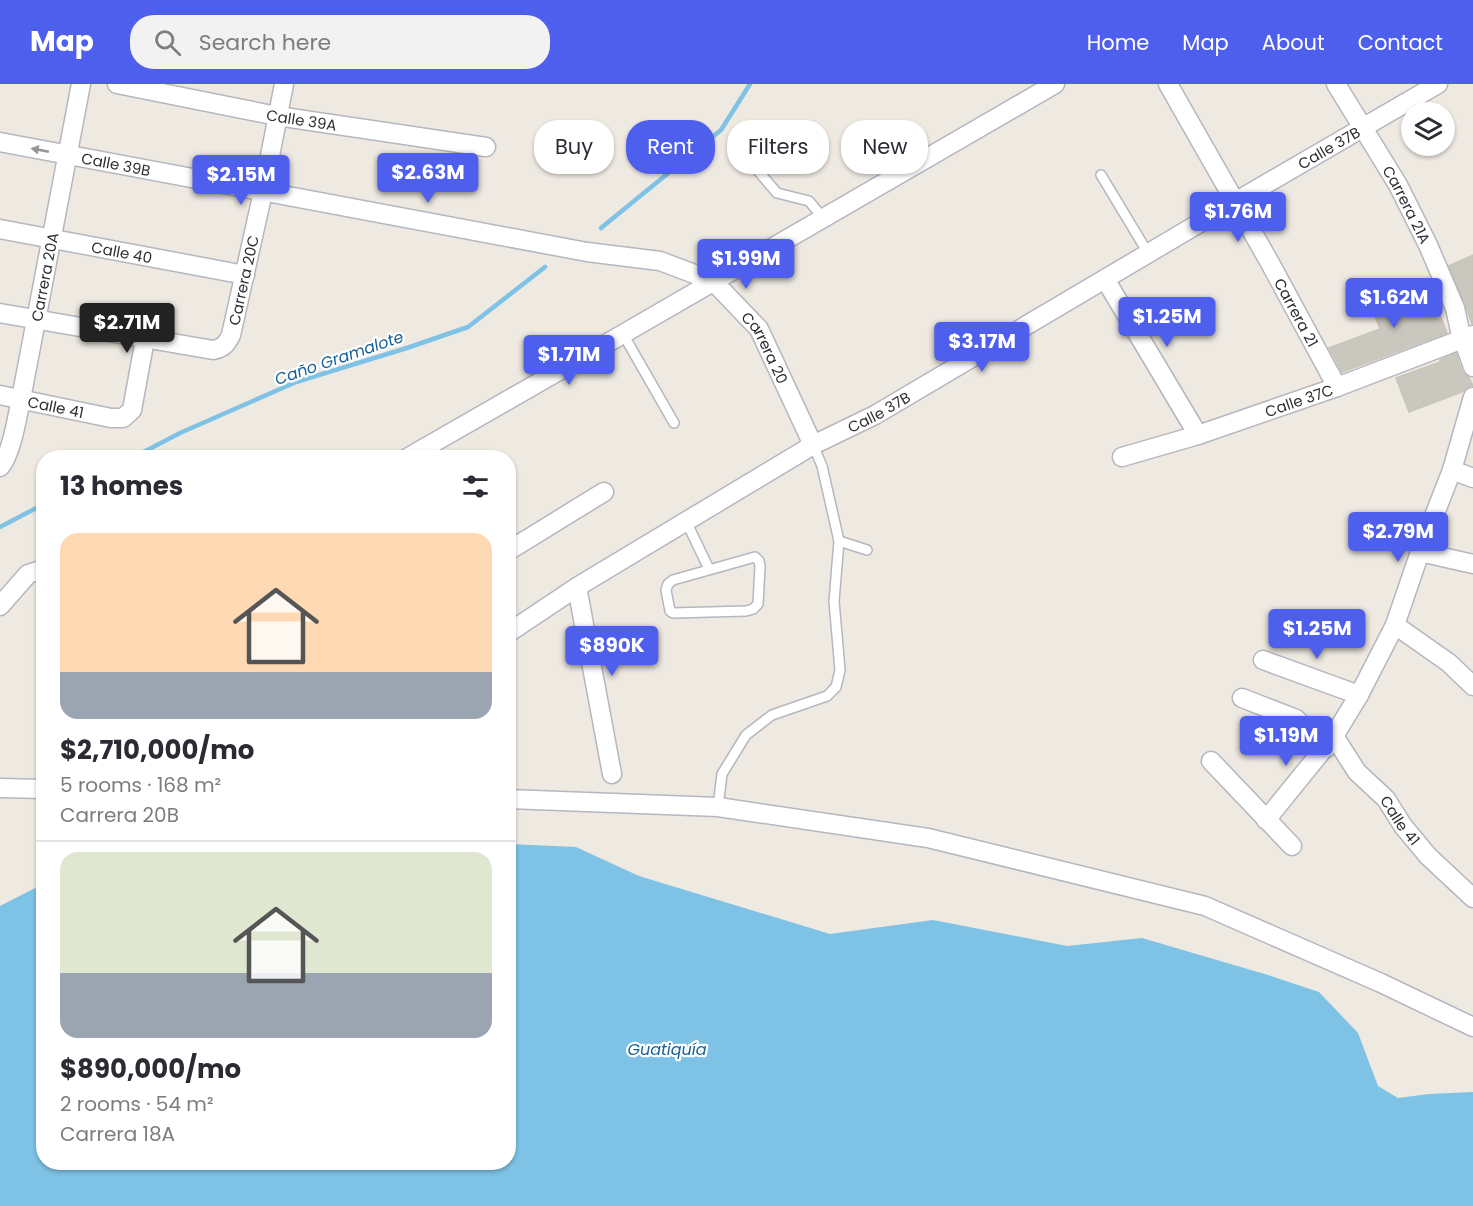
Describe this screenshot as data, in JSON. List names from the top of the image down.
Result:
{
  "streets": {
    "street": [
      "Calle 39A",
      "Calle 37B",
      "Calle 39B",
      "Carrera 21A",
      "Calle 40",
      "Carrera 20A",
      "Carrera 20C",
      "Carrera 21",
      "Carrera 20",
      "Calle 37C",
      "Calle 41"
    ]
  },
  "crossings": [
    ["Calle 39A", "Carrera 20C"],
    ["Calle 37B", "Carrera 21A"],
    ["Calle 37B", "Carrera 21"],
    ["Calle 37B", "Carrera 20"],
    ["Calle 39B", "Carrera 20A"],
    ["Calle 39B", "Carrera 20C"],
    ["Calle 39B", "Carrera 20"],
    ["Carrera 21A", "Calle 37C"],
    ["Calle 40", "Carrera 20A"],
    ["Calle 40", "Carrera 20C"],
    ["Carrera 20A", "Calle 41"],
    ["Carrera 20C", "Calle 41"],
    ["Carrera 21", "Calle 37C"]
  ],
  "water": ["Caño Gramalote", "Guatiquía"],
  "page": {
    "header": "Map",
    "search": "Search here",
    "nav": [
      "Home",
      "Map",
      "About",
      "Contact"
    ],
    "chip": [
      "Buy",
      "Rent",
      "Filters",
      "New"
    ],
    "price": [
      "$2.63M",
      "$2.15M",
      "$1.76M",
      "$1.99M",
      "$1.62M",
      "$1.25M",
      "$2.71M",
      "$3.17M",
      "$1.71M",
      "$2.79M",
      "$1.25M",
      "$890K",
      "$1.19M"
    ],
    "heading": "13 homes",
    "list": [
      {
        "name": "$2,710,000/mo",
        "note": "5 rooms · 168 m² · Carrera 20B"
      },
      {
        "name": "$890,000/mo",
        "note": "2 rooms · 54 m² · Carrera 18A"
      }
    ]
  }
}
